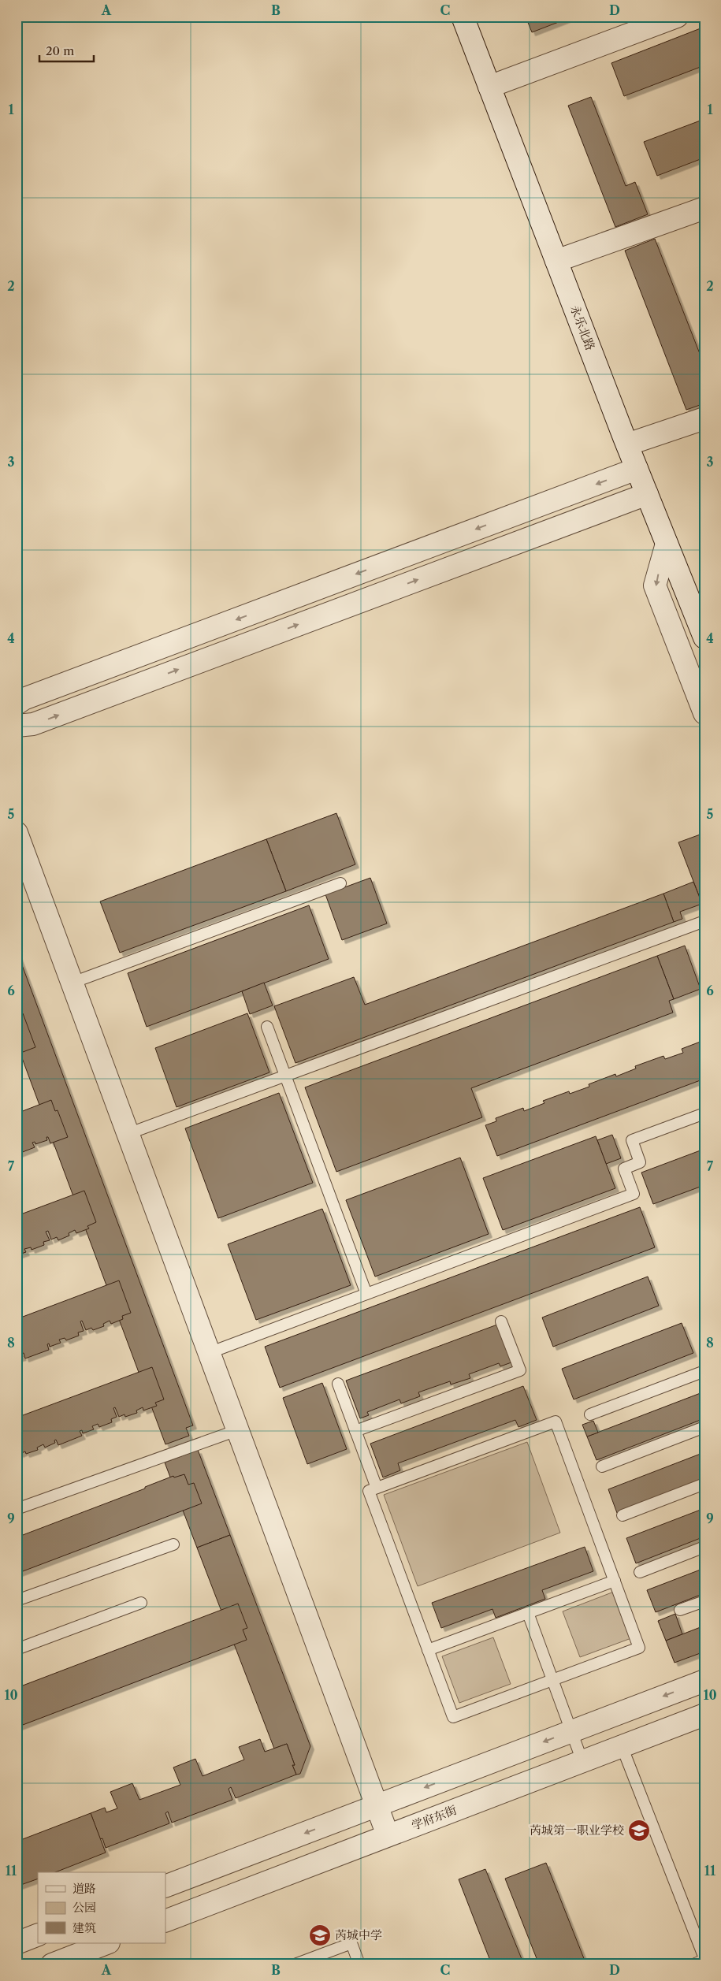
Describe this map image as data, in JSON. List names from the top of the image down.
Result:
{
  "streets": {
    "street": ["永乐北路", "学府东街"]
  },
  "places": {
    "school or university": ["芮城第一职业学校", "芮城中学"]
  },
  "legend": ["道路", "公园", "建筑"],
  "scale_bar": "20 m",
  "grid": {
    "columns": [
      "A",
      "B",
      "C",
      "D"
    ],
    "rows": [
      "1",
      "2",
      "3",
      "4",
      "5",
      "6",
      "7",
      "8",
      "9",
      "10",
      "11"
    ]
  }
}
